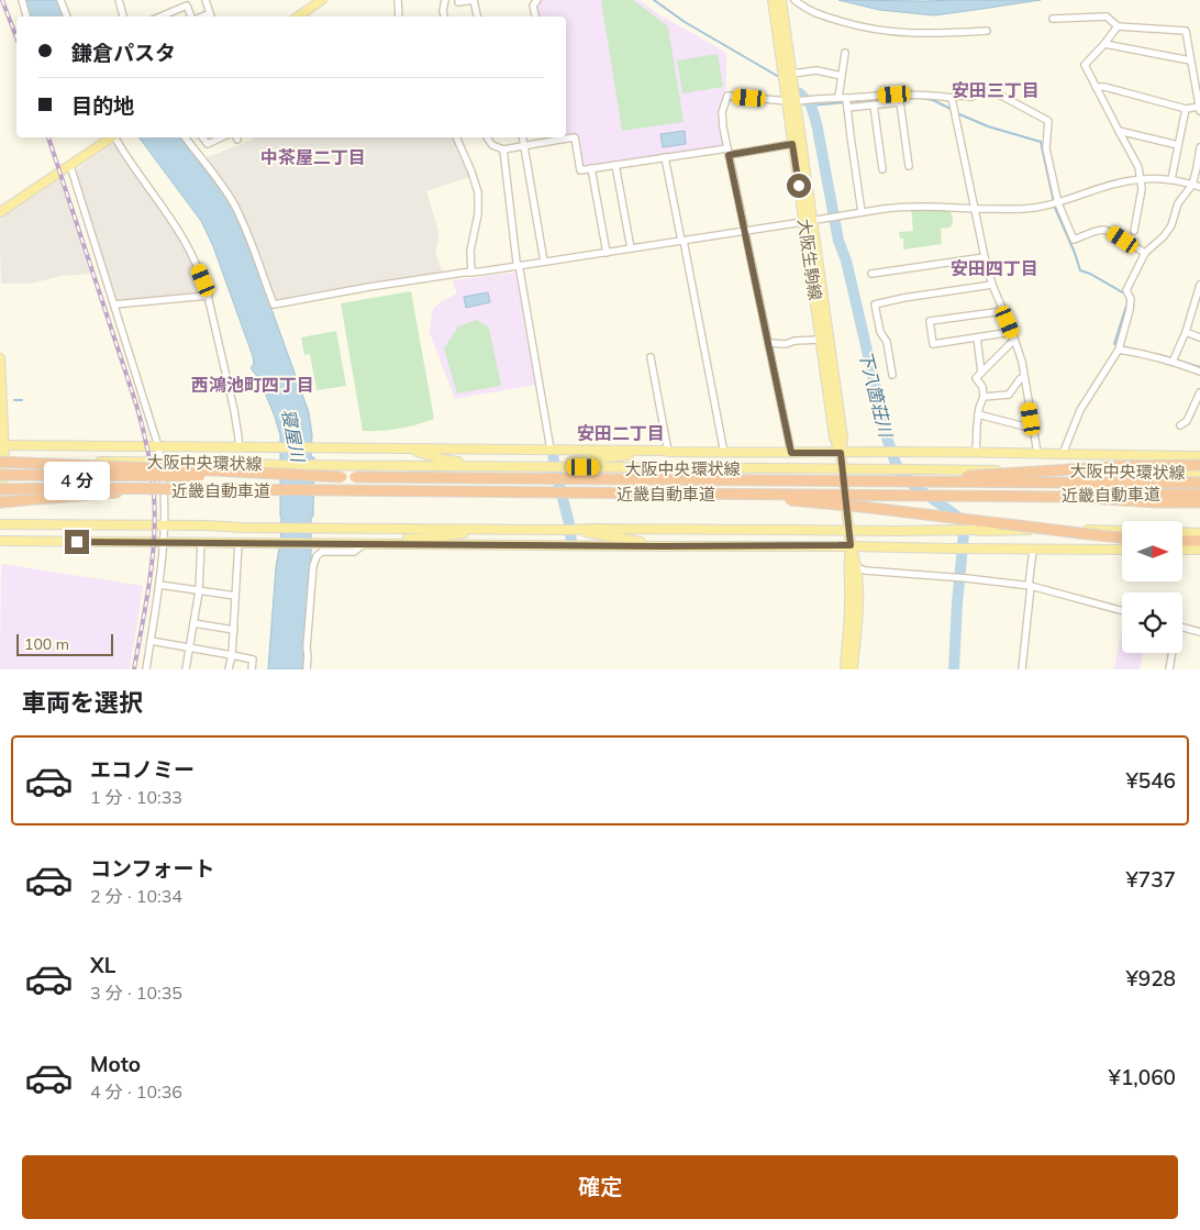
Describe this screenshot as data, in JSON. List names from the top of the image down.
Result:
{
  "streets": {
    "highway": ["近畿自動車道"],
    "main road": ["大阪生駒線", "大阪中央環状線"]
  },
  "districts": [
    "安田三丁目",
    "中茶屋二丁目",
    "安田四丁目",
    "西鴻池町四丁目",
    "安田二丁目"
  ],
  "water": ["下八箇荘川", "寝屋川"],
  "scale_bar": "100 m",
  "north": "right",
  "page": {
    "banner": ["鎌倉パスタ", "目的地"],
    "bubble": "4 分",
    "scale": "100 m",
    "heading": "車両を選択",
    "list": [
      {
        "name": "エコノミー",
        "note": "1 分 · 10:33",
        "value": "¥546"
      },
      {
        "name": "コンフォート",
        "note": "2 分 · 10:34",
        "value": "¥737"
      },
      {
        "name": "XL",
        "note": "3 分 · 10:35",
        "value": "¥928"
      },
      {
        "name": "Moto",
        "note": "4 分 · 10:36",
        "value": "¥1,060"
      }
    ],
    "buttons": "確定"
  }
}
